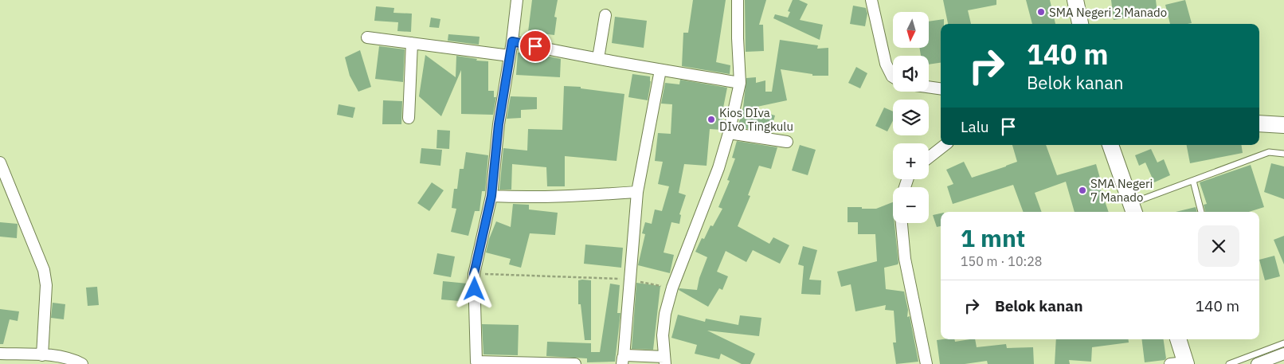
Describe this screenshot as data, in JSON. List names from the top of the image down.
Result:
{
  "places": ["SMA Negeri 2 Manado", "Kios DIva DIvo Tingkulu", "SMA Negeri 7 Manado"],
  "north": "bottom",
  "page": {
    "map_buttons": ["+", "−"],
    "turn": ["140 m", "Belok kanan"],
    "then": "Lalu",
    "heading": ["1 mnt", "150 m · 10:28"],
    "list": [
      {
        "name": "Belok kanan",
        "value": "140 m"
      }
    ]
  }
}
